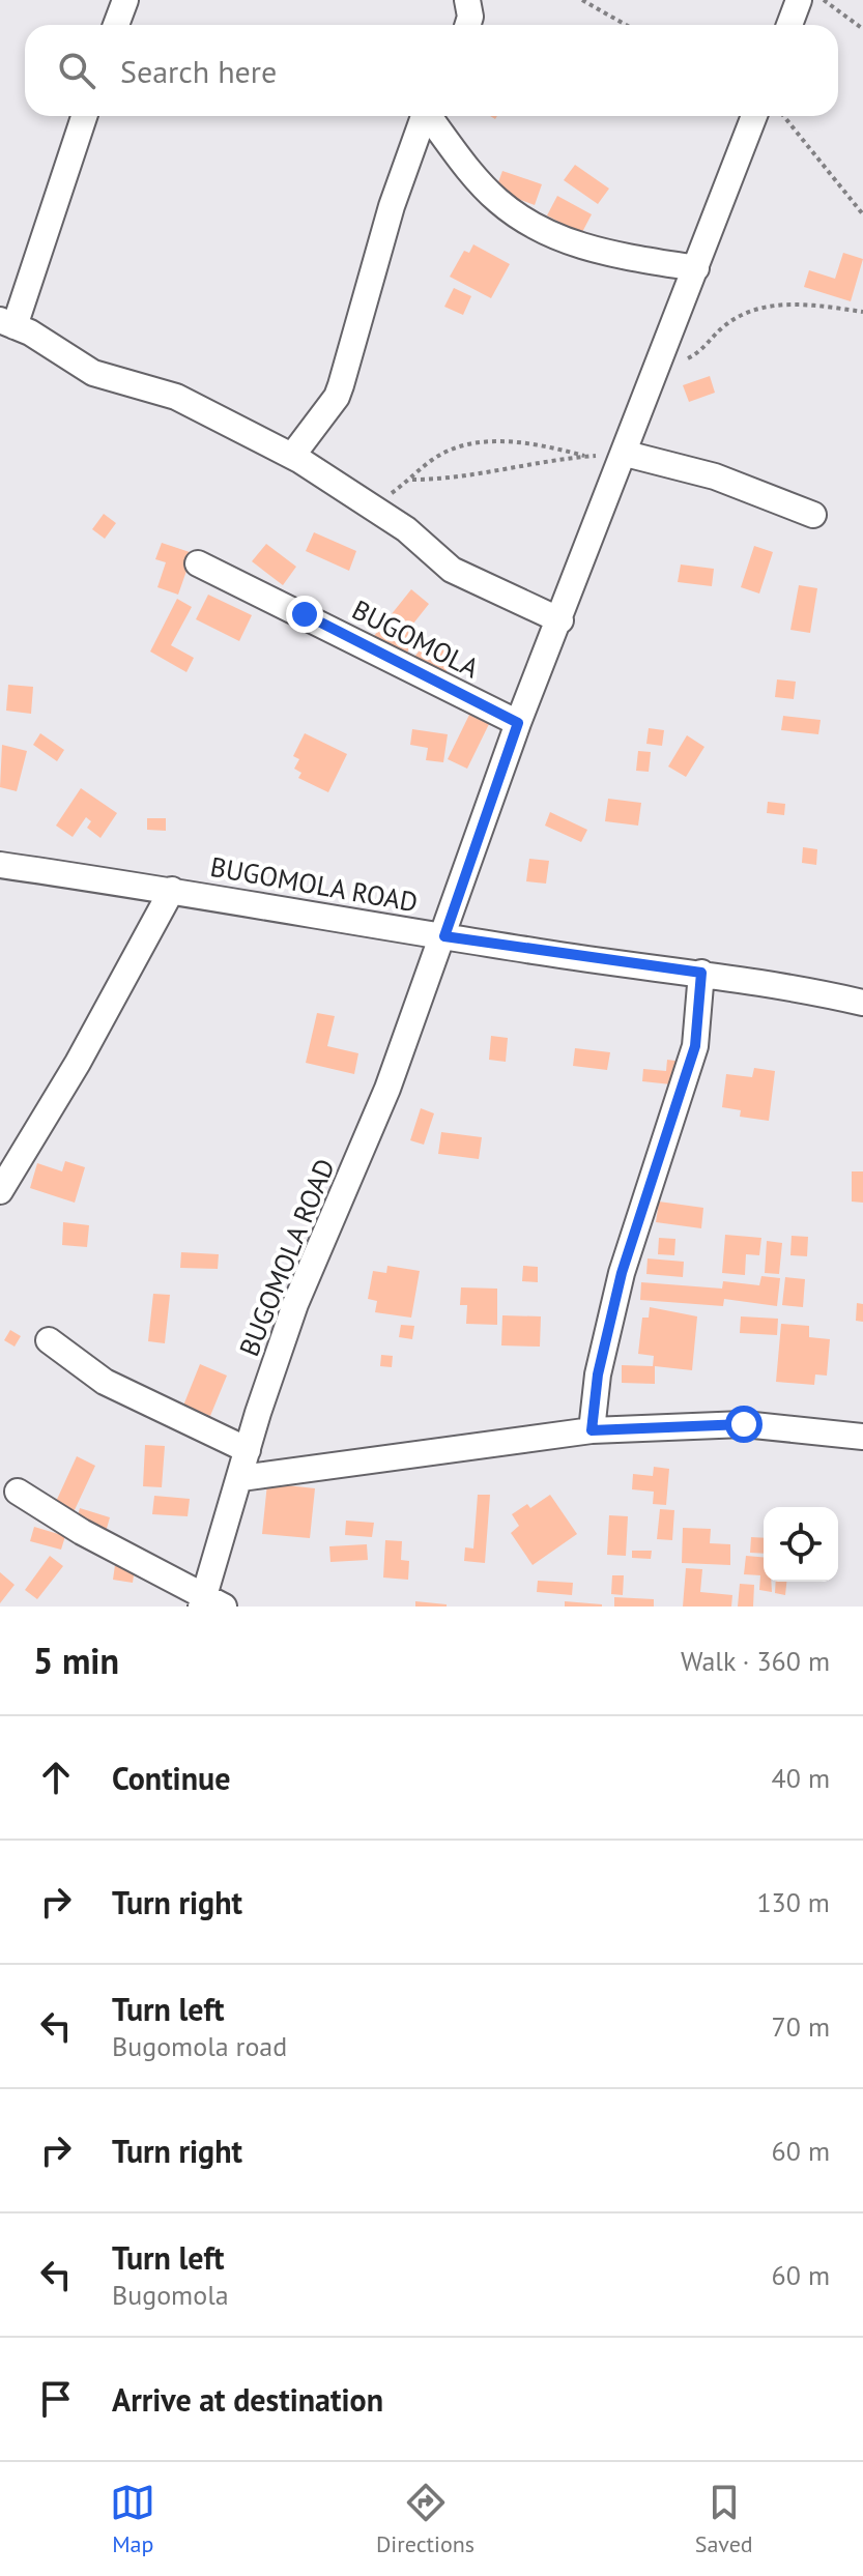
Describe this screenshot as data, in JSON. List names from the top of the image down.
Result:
{
  "streets": {
    "street": ["BUGOMOLA", "BUGOMOLA ROAD"]
  },
  "crossings": [
    ["BUGOMOLA", "BUGOMOLA ROAD"]
  ],
  "page": {
    "search": "Search here",
    "heading": ["5 min", "Walk · 360 m"],
    "list": [
      ["Continue", "40 m"],
      ["Turn right", "130 m"],
      ["Turn left", "Bugomola road", "70 m"],
      ["Turn right", "60 m"],
      ["Turn left", "Bugomola", "60 m"],
      "Arrive at destination"
    ],
    "nav": ["Map", "Directions", "Saved"]
  }
}
